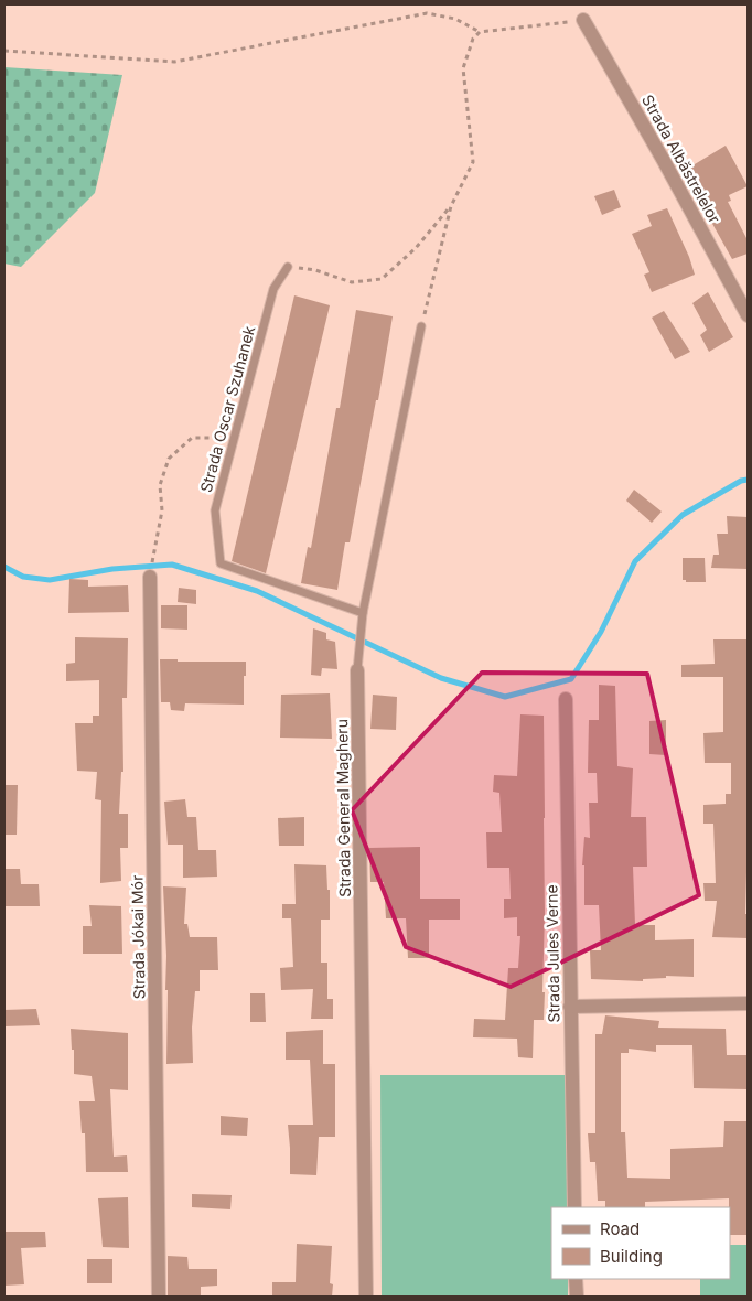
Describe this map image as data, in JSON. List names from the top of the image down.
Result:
{
  "streets": {
    "street": [
      "Strada Albăstrelelor",
      "Strada General Magheru",
      "Strada Jókai Mór",
      "Strada Jules Verne"
    ],
    "lane": ["Strada Oscar Szuhanek"]
  },
  "crossings": [
    ["Strada Oscar Szuhanek", "Strada General Magheru"]
  ],
  "legend": ["Road", "Building"]
}
